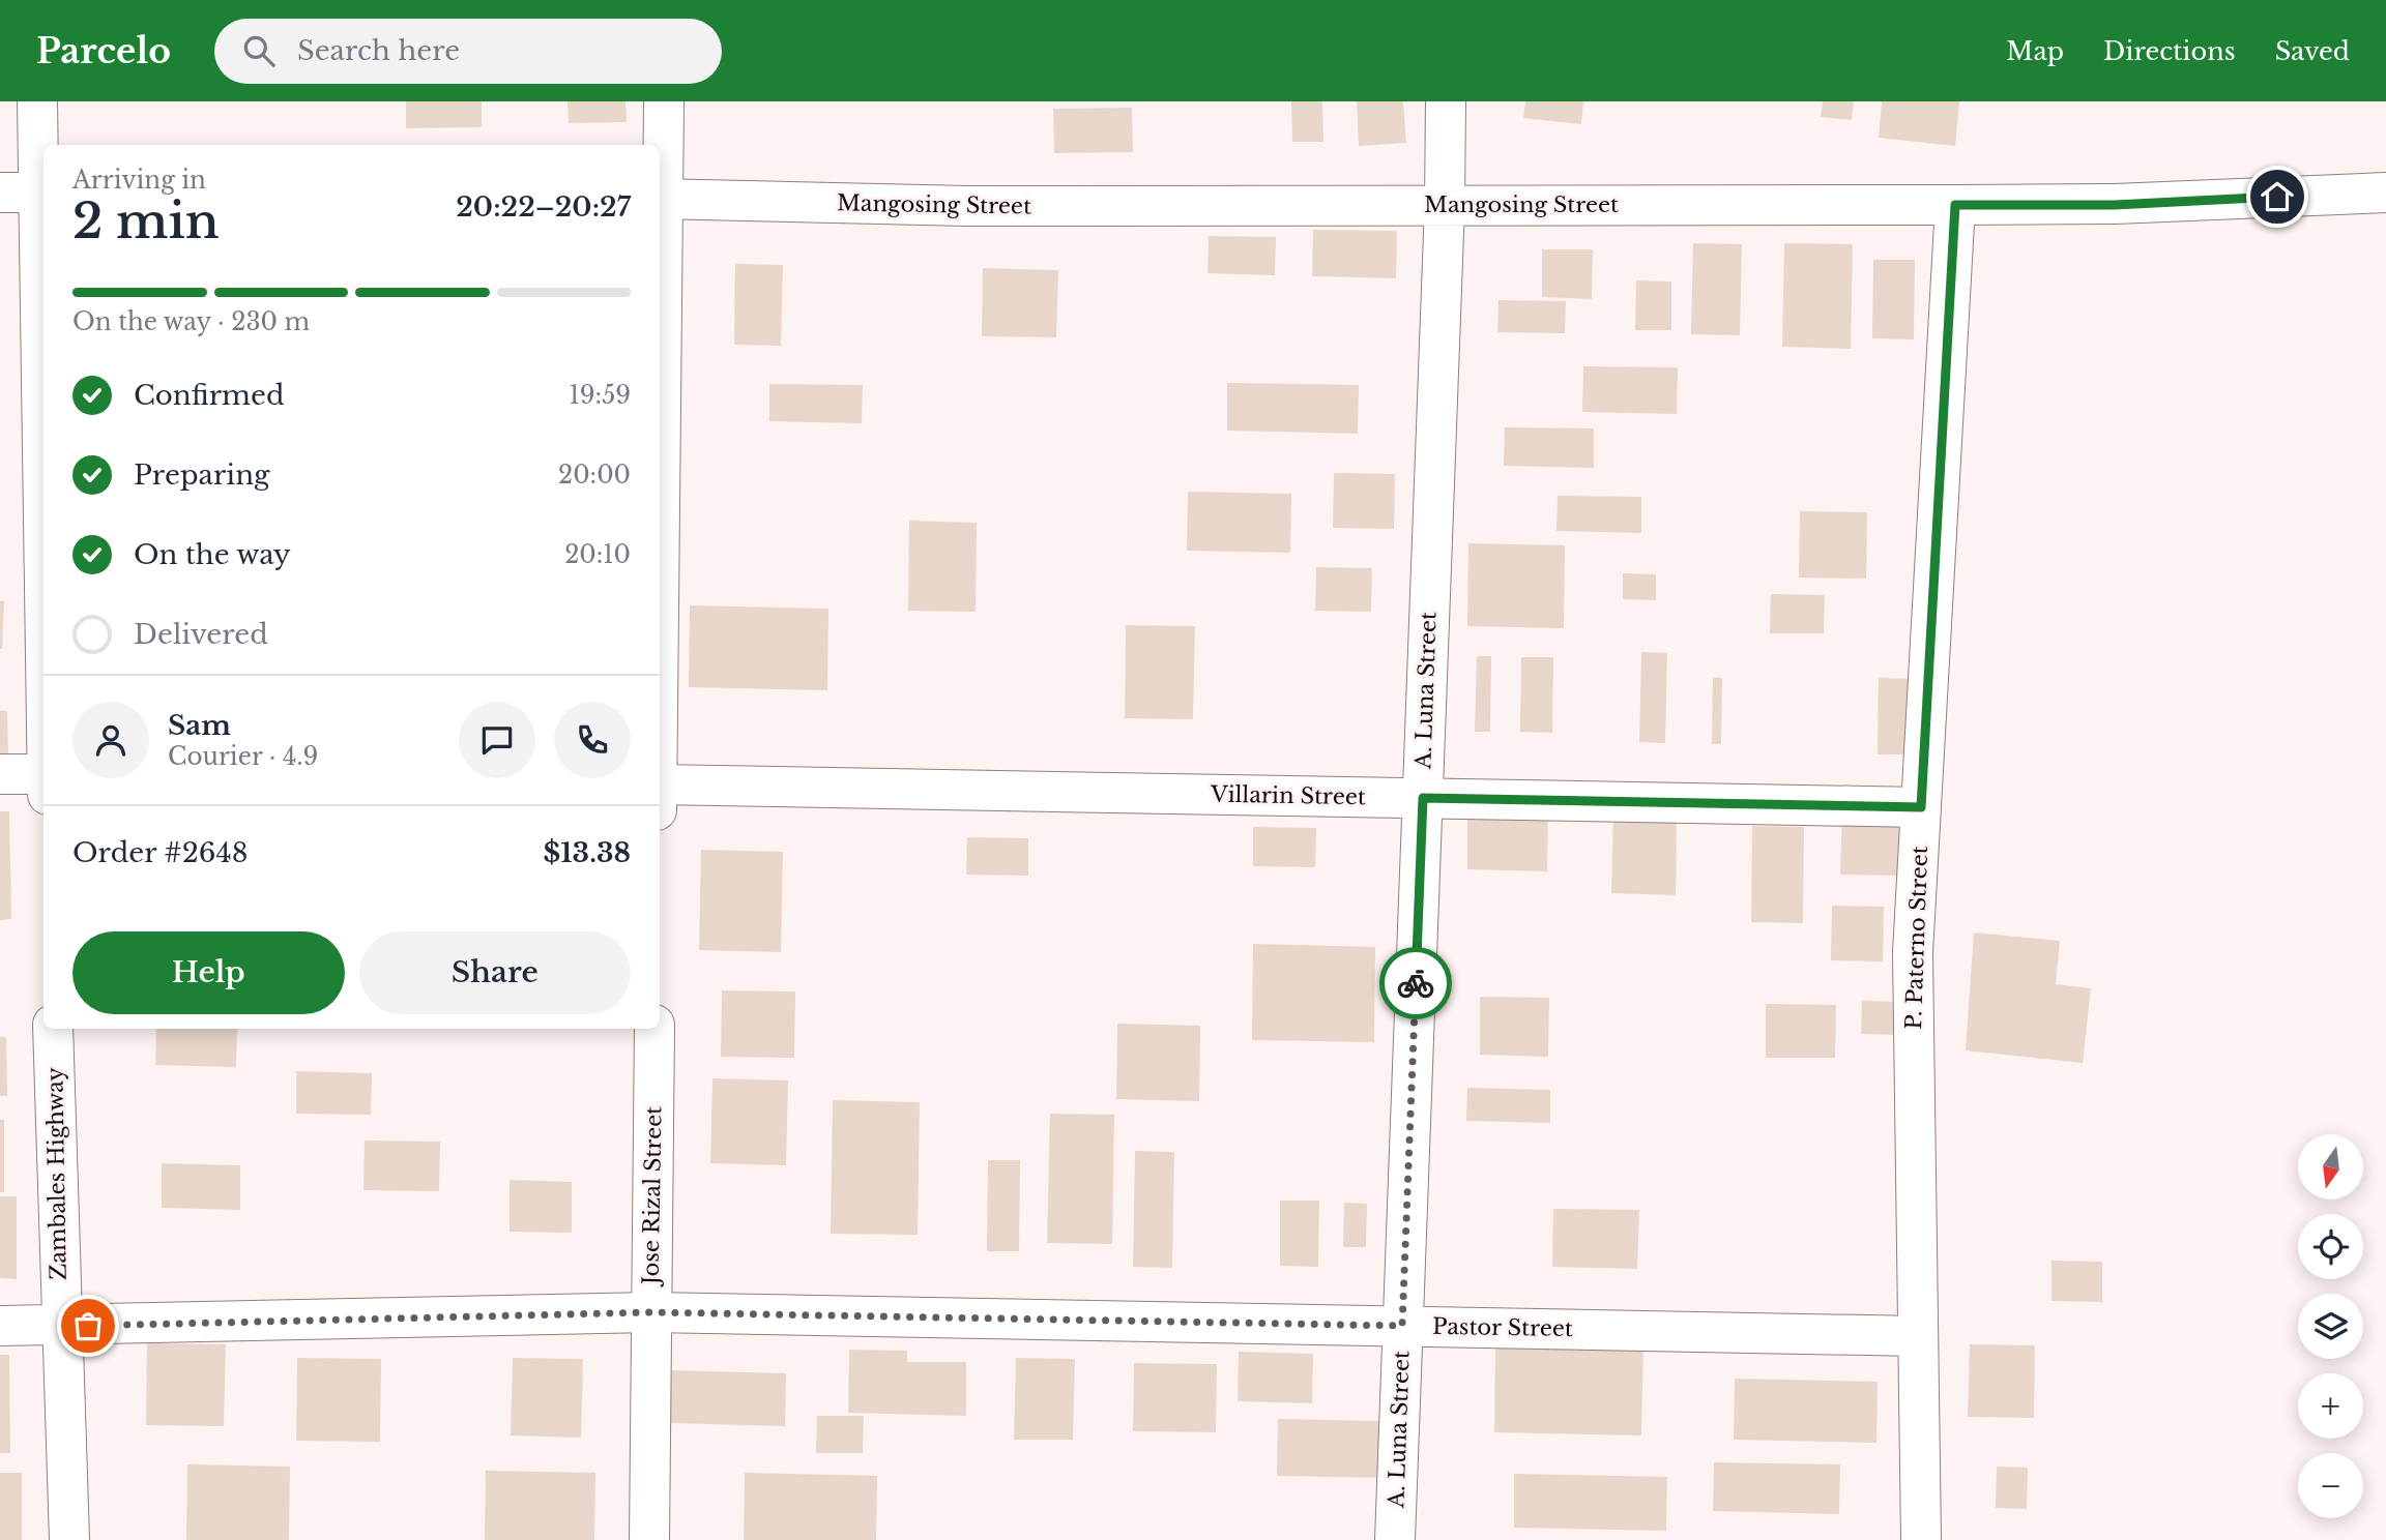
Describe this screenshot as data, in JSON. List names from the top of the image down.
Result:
{
  "streets": {
    "street": [
      "Mangosing Street",
      "A. Luna Street",
      "Villarin Street",
      "P. Paterno Street",
      "Zambales Highway",
      "Jose Rizal Street",
      "Pastor Street"
    ]
  },
  "crossings": [
    ["Mangosing Street", "A. Luna Street"],
    ["Mangosing Street", "P. Paterno Street"],
    ["A. Luna Street", "Villarin Street"],
    ["A. Luna Street", "Pastor Street"],
    ["Villarin Street", "P. Paterno Street"],
    ["P. Paterno Street", "Pastor Street"],
    ["Zambales Highway", "Pastor Street"],
    ["Jose Rizal Street", "Pastor Street"]
  ],
  "north": "bottom",
  "page": {
    "header": "Parcelo",
    "search": "Search here",
    "nav": ["Map", "Directions", "Saved"],
    "heading": ["2 min", "Arriving in", "20:22–20:27"],
    "panel": [
      "Sam",
      "Courier · 4.9",
      "Order #2648",
      "$13.38"
    ],
    "bar": "On the way · 230 m",
    "list": [
      ["Confirmed", "19:59"],
      ["Preparing", "20:00"],
      ["On the way", "20:10"],
      "Delivered"
    ],
    "buttons": ["Help", "Share"],
    "map_buttons": ["+", "−"]
  }
}
